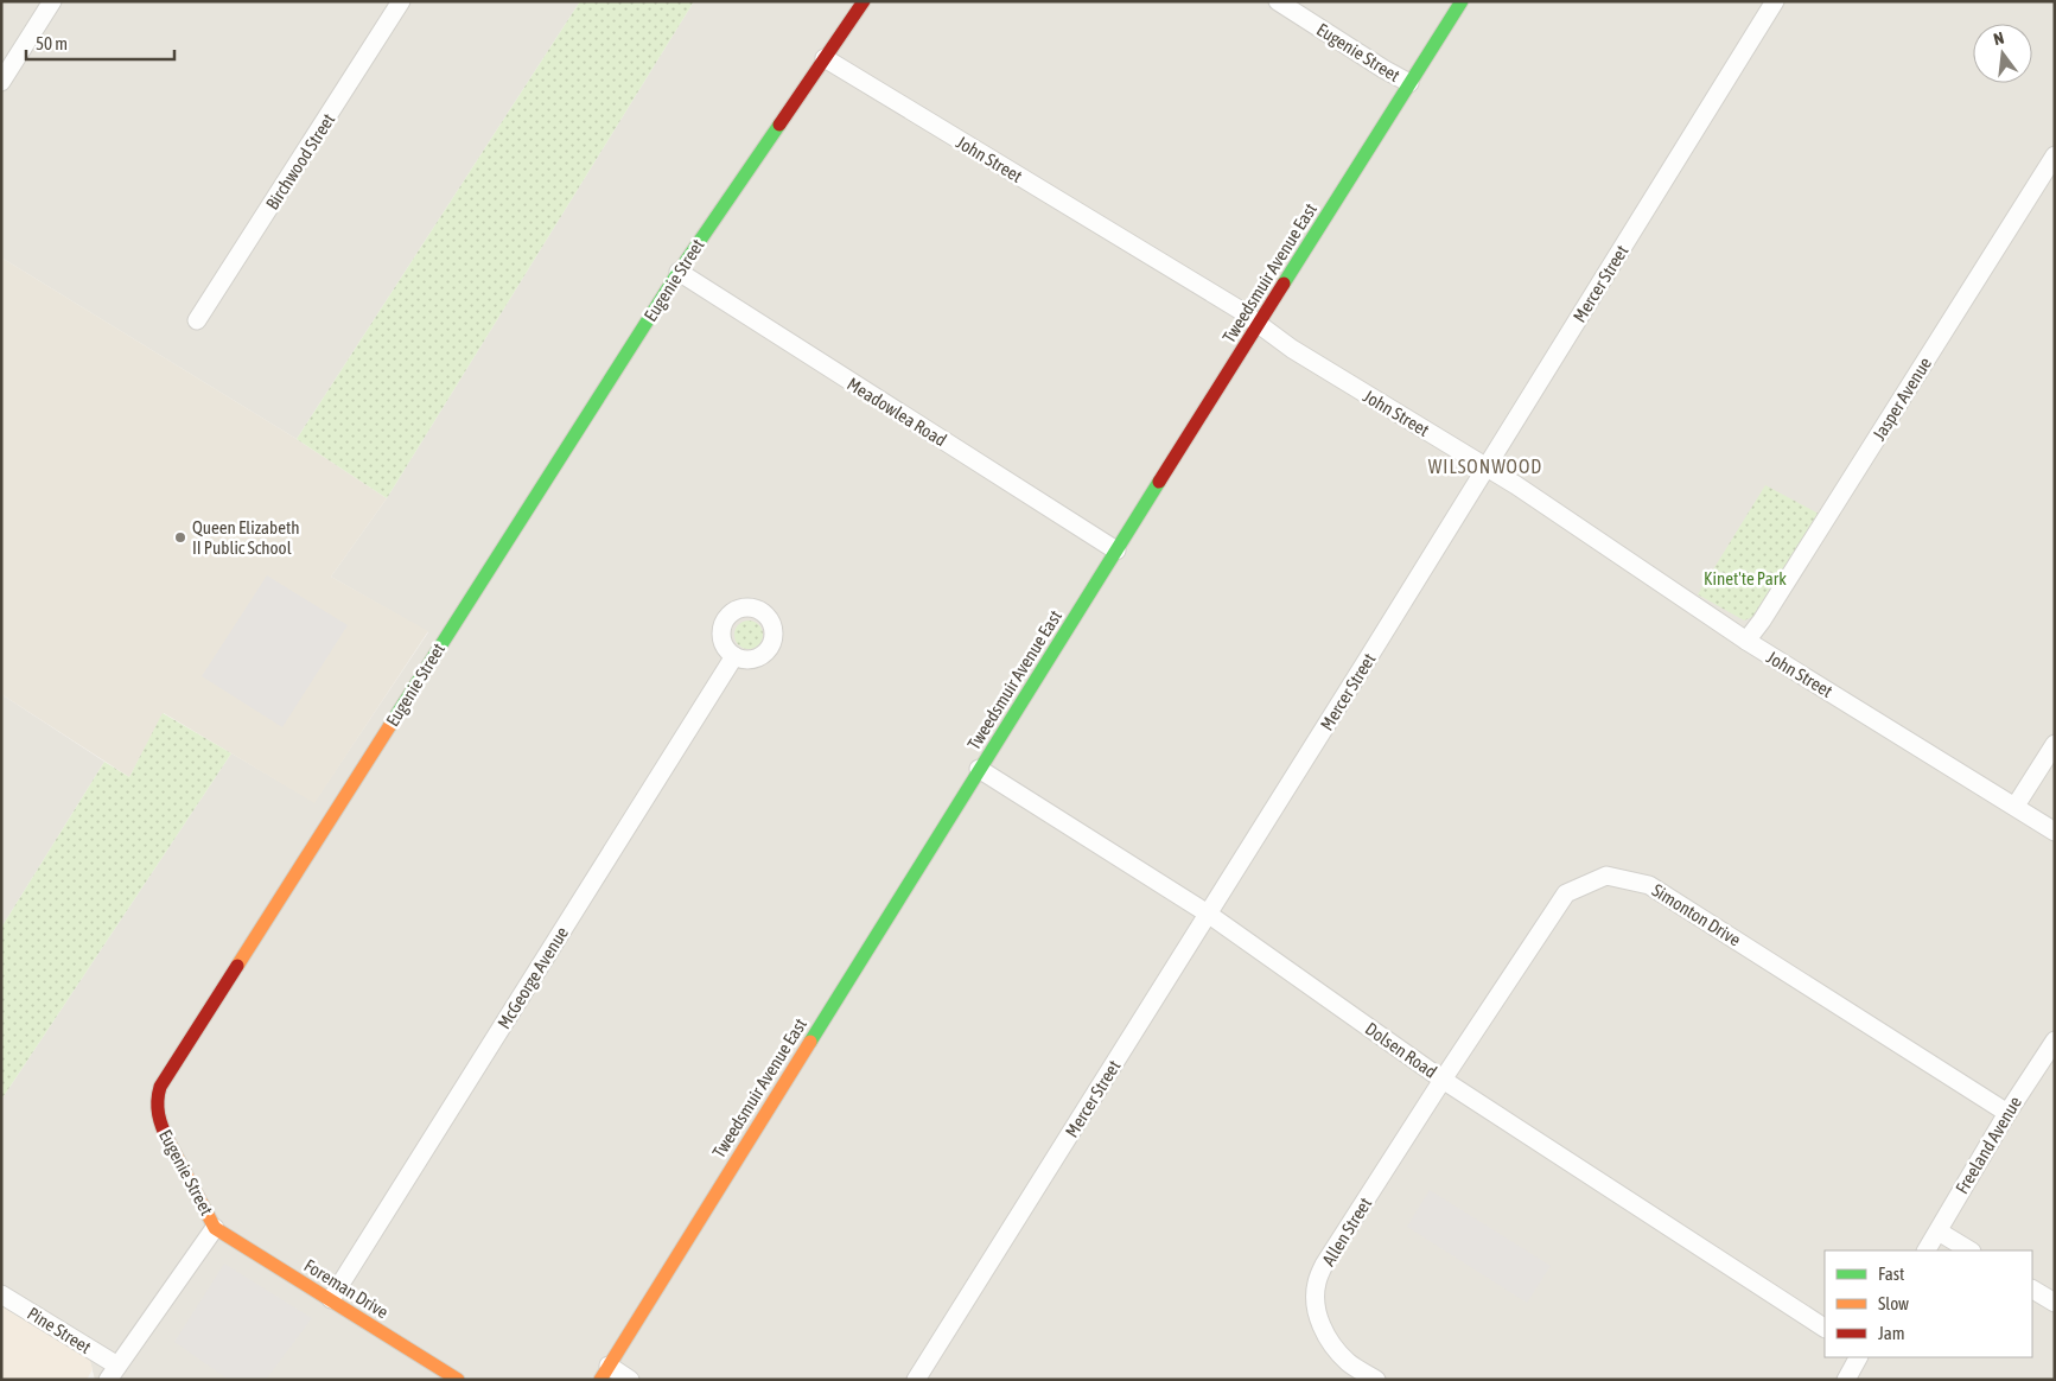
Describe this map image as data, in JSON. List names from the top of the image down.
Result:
{
  "streets": {
    "street": [
      "Eugenie Street",
      "John Street",
      "Birchwood Street",
      "Tweedsmuir Avenue East",
      "Mercer Street",
      "Jasper Avenue",
      "Meadowlea Road",
      "Simonton Drive",
      "McGeorge Avenue",
      "Dolsen Road",
      "Freeland Avenue",
      "Allen Street",
      "Foreman Drive",
      "Pine Street"
    ]
  },
  "crossings": [
    ["Eugenie Street", "John Street"],
    ["Eugenie Street", "Tweedsmuir Avenue East"],
    ["Eugenie Street", "Meadowlea Road"],
    ["Eugenie Street", "Foreman Drive"],
    ["Eugenie Street", "Pine Street"],
    ["John Street", "Tweedsmuir Avenue East"],
    ["John Street", "Mercer Street"],
    ["John Street", "Jasper Avenue"],
    ["Tweedsmuir Avenue East", "Meadowlea Road"],
    ["Tweedsmuir Avenue East", "Dolsen Road"],
    ["Mercer Street", "Dolsen Road"],
    ["Simonton Drive", "Dolsen Road"],
    ["Simonton Drive", "Freeland Avenue"],
    ["Simonton Drive", "Allen Street"],
    ["McGeorge Avenue", "Foreman Drive"],
    ["Dolsen Road", "Allen Street"]
  ],
  "districts": ["WILSONWOOD"],
  "parks": ["Kinet'te Park"],
  "places": ["Queen Elizabeth II Public School"],
  "legend": ["Fast", "Slow", "Jam"],
  "scale_bar": "50 m",
  "north": "top"
}
